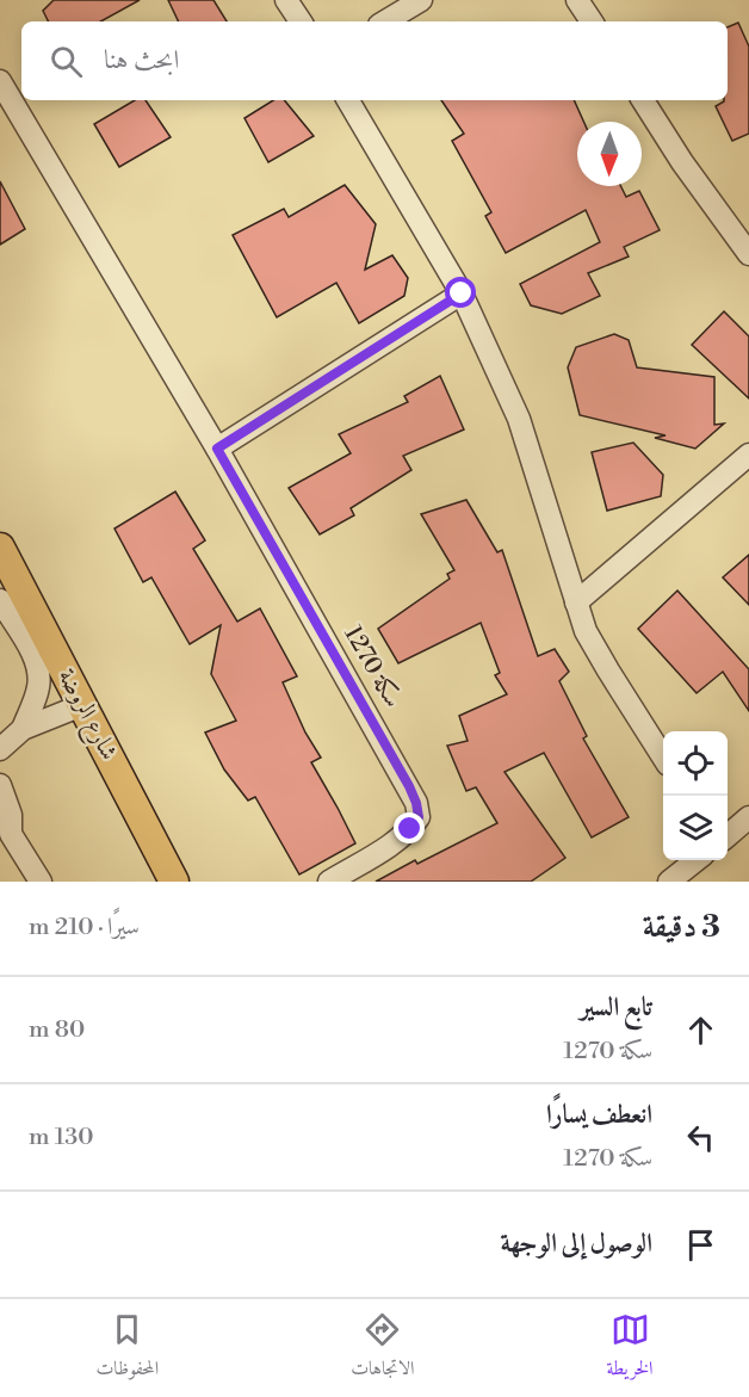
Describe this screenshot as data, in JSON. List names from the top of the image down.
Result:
{
  "streets": {
    "main road": ["شارع الروضة"],
    "street": ["سكة 1270"]
  },
  "north": "bottom",
  "page": {
    "search": "ابحث هنا",
    "heading": ["3 دقيقة", "سيرًا · 210 m"],
    "list": [
      ["تابع السير", "سكة 1270", "80 m"],
      ["انعطف يسارًا", "سكة 1270", "130 m"],
      "الوصول إلى الوجهة"
    ],
    "nav": ["الخريطة", "الاتجاهات", "المحفوظات"]
  }
}
